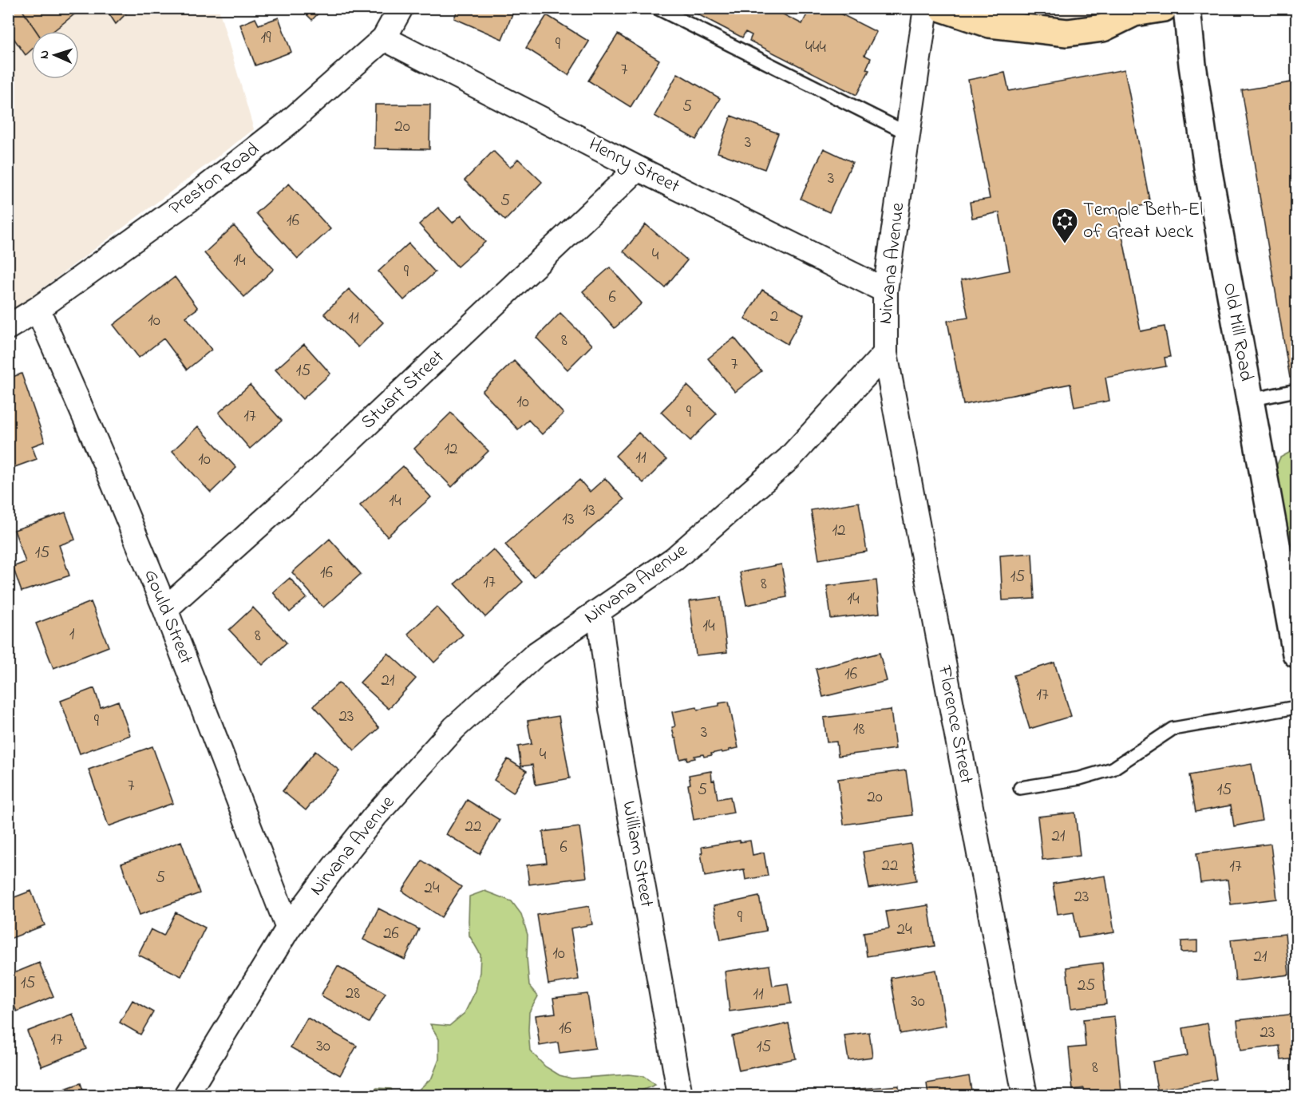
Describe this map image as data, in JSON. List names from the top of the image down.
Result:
{
  "streets": {
    "street": [
      "Henry Street",
      "Preston Road",
      "Nirvana Avenue",
      "Old Mill Road",
      "Stuart Street",
      "Gould Street",
      "Florence Street",
      "William Street"
    ]
  },
  "crossings": [
    ["Henry Street", "Preston Road"],
    ["Henry Street", "Nirvana Avenue"],
    ["Henry Street", "Stuart Street"],
    ["Preston Road", "Gould Street"],
    ["Nirvana Avenue", "Gould Street"],
    ["Nirvana Avenue", "Florence Street"],
    ["Nirvana Avenue", "William Street"],
    ["Stuart Street", "Gould Street"]
  ],
  "places": {
    "synagogue": ["Temple Beth-El of Great Neck"]
  },
  "house_numbers": [
    "19",
    "9",
    "444",
    "7",
    "5",
    "20",
    "3",
    "3",
    "5",
    "16",
    "4",
    "14",
    "9",
    "6",
    "2",
    "11",
    "10",
    "8",
    "7",
    "15",
    "10",
    "9",
    "17",
    "12",
    "11",
    "10",
    "14",
    "13",
    "13",
    "12",
    "15",
    "16",
    "15",
    "17",
    "8",
    "14",
    "14",
    "1",
    "8",
    "16",
    "21",
    "17",
    "23",
    "9",
    "18",
    "3",
    "4",
    "7",
    "5",
    "15",
    "20",
    "22",
    "21",
    "6",
    "22",
    "17",
    "5",
    "24",
    "23",
    "9",
    "24",
    "26",
    "10",
    "21",
    "15",
    "25",
    "28",
    "11",
    "30",
    "16",
    "23",
    "17",
    "30",
    "15",
    "8"
  ],
  "north": "left"
}
